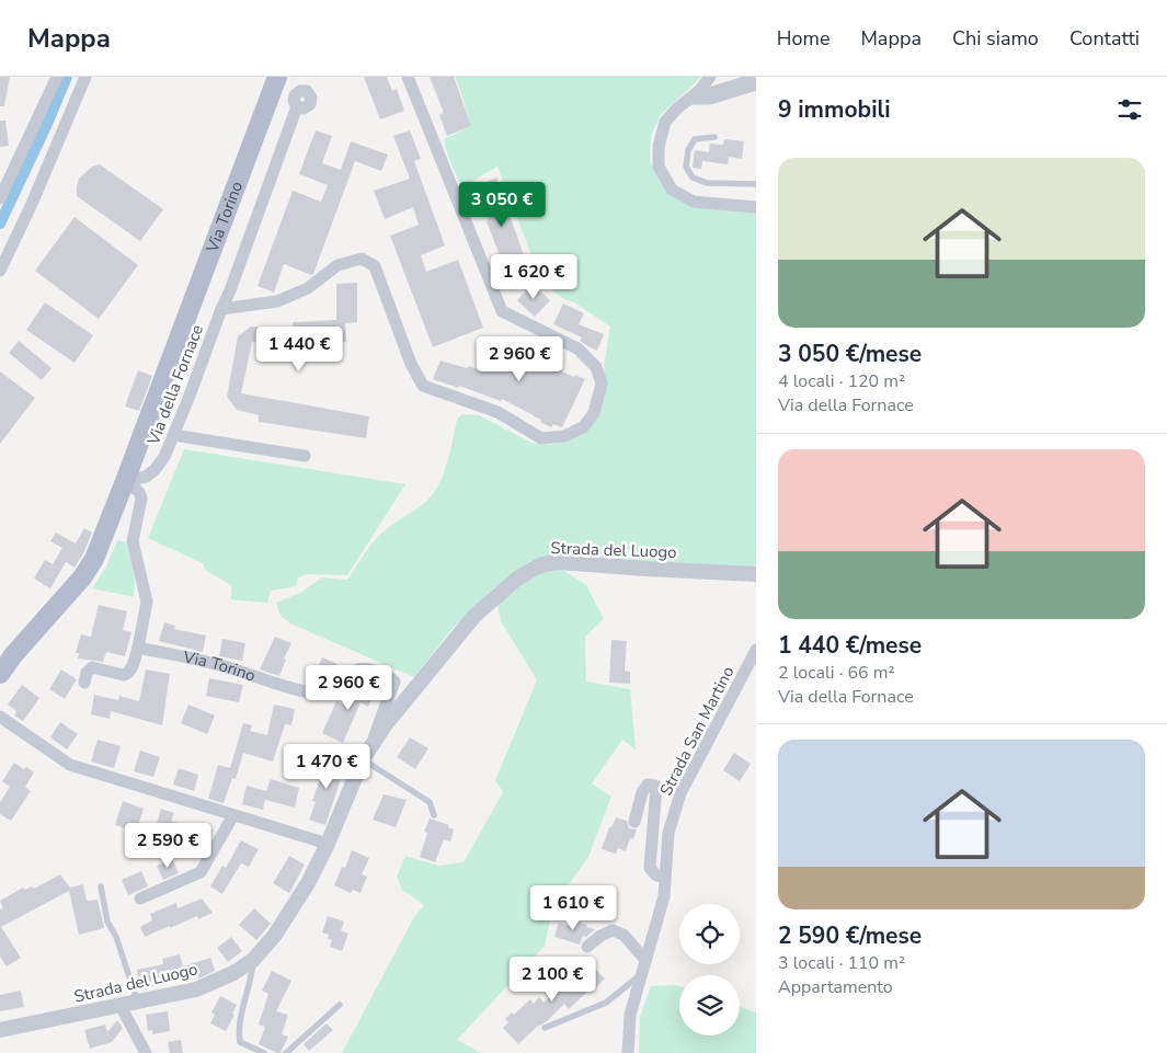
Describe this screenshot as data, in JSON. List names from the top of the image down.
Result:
{
  "streets": {
    "main road": ["Via Torino"],
    "street": ["Via della Fornace", "Strada del Luogo", "Strada San Martino"]
  },
  "crossings": [
    ["Via Torino", "Via della Fornace"],
    ["Via Torino", "Strada del Luogo"]
  ],
  "page": {
    "header": "Mappa",
    "nav": [
      "Home",
      "Mappa",
      "Chi siamo",
      "Contatti"
    ],
    "heading": "9 immobili",
    "list": [
      {
        "name": "3 050 €/mese",
        "note": "4 locali · 120 m² · Via della Fornace"
      },
      {
        "name": "1 440 €/mese",
        "note": "2 locali · 66 m² · Via della Fornace"
      },
      {
        "name": "2 590 €/mese",
        "note": "3 locali · 110 m² · Appartamento"
      }
    ],
    "price": [
      "3 050 €",
      "1 620 €",
      "1 440 €",
      "2 960 €",
      "2 960 €",
      "1 470 €",
      "2 590 €",
      "1 610 €",
      "2 100 €"
    ]
  }
}
